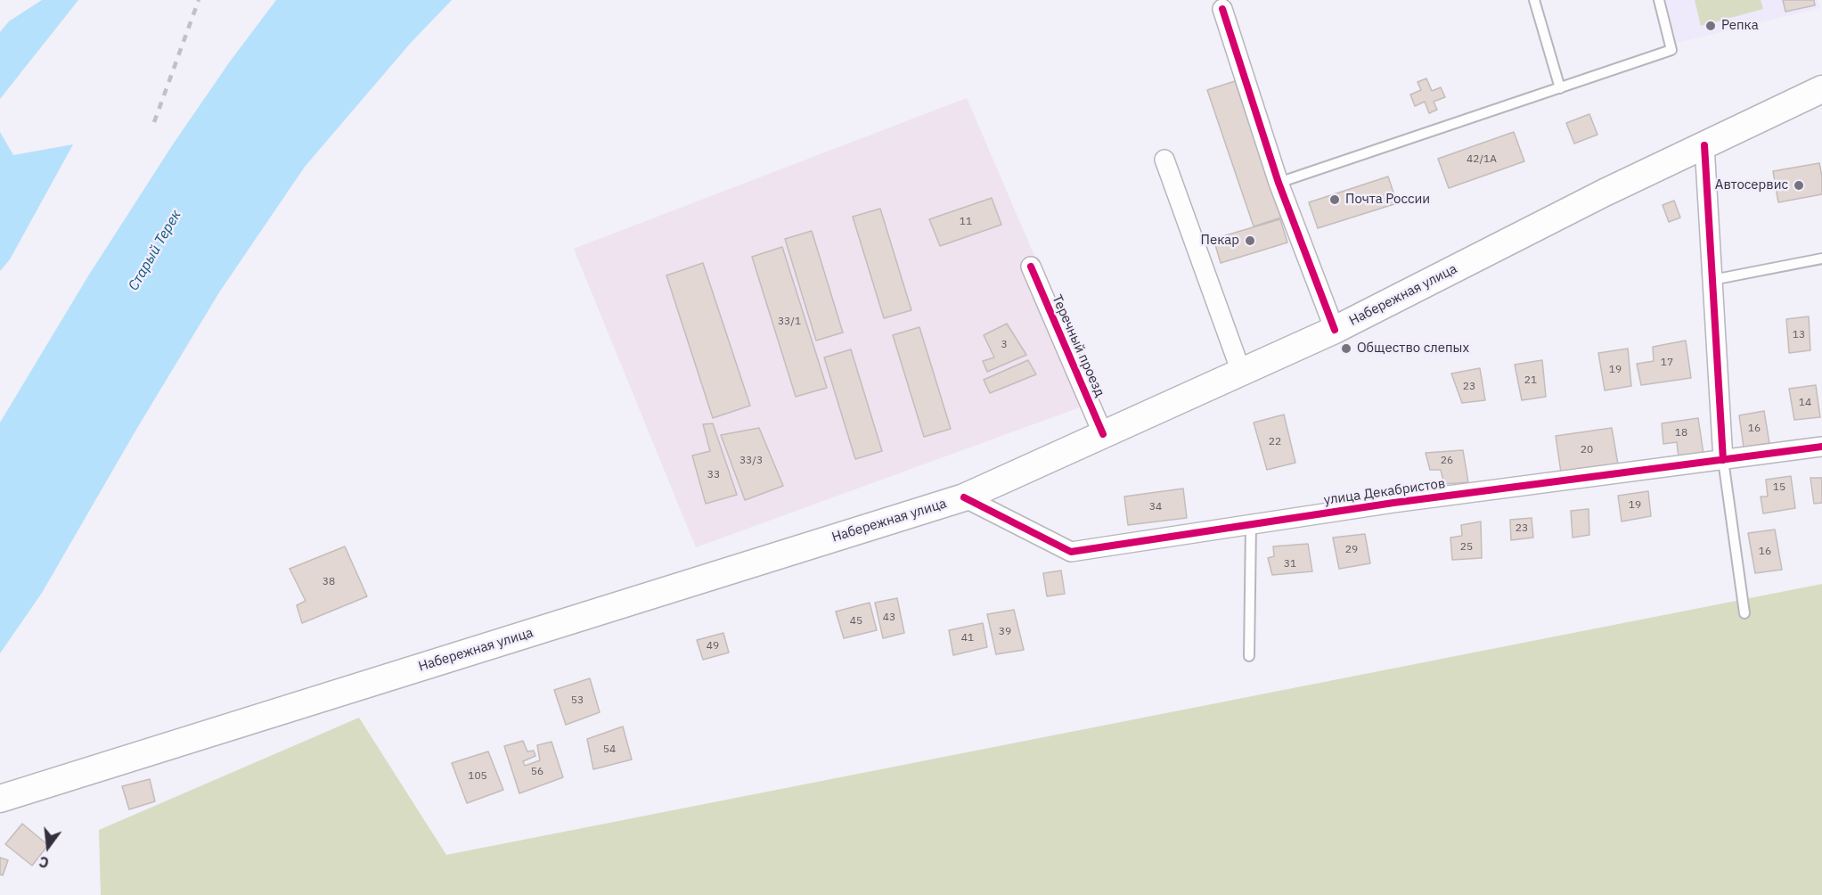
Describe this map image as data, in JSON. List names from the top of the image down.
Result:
{
  "streets": {
    "main road": ["Набережная улица"],
    "street": ["Теречный проезд", "улица Декабристов"]
  },
  "crossings": [
    ["Набережная улица", "Теречный проезд"],
    ["Набережная улица", "улица Декабристов"]
  ],
  "water": ["Старый Терек"],
  "places": [
    "Репка",
    "Автосервис",
    "Почта России",
    "Пекар",
    "Общество слепых"
  ],
  "house_numbers": [
    "42/1А",
    "11",
    "33/1",
    "13",
    "3",
    "17",
    "19",
    "21",
    "23",
    "14",
    "16",
    "18",
    "22",
    "20",
    "33/3",
    "26",
    "33",
    "15",
    "19",
    "34",
    "23",
    "25",
    "29",
    "16",
    "31",
    "38",
    "43",
    "45",
    "39",
    "41",
    "49",
    "53",
    "54",
    "56",
    "105"
  ],
  "north": "bottom"
}
